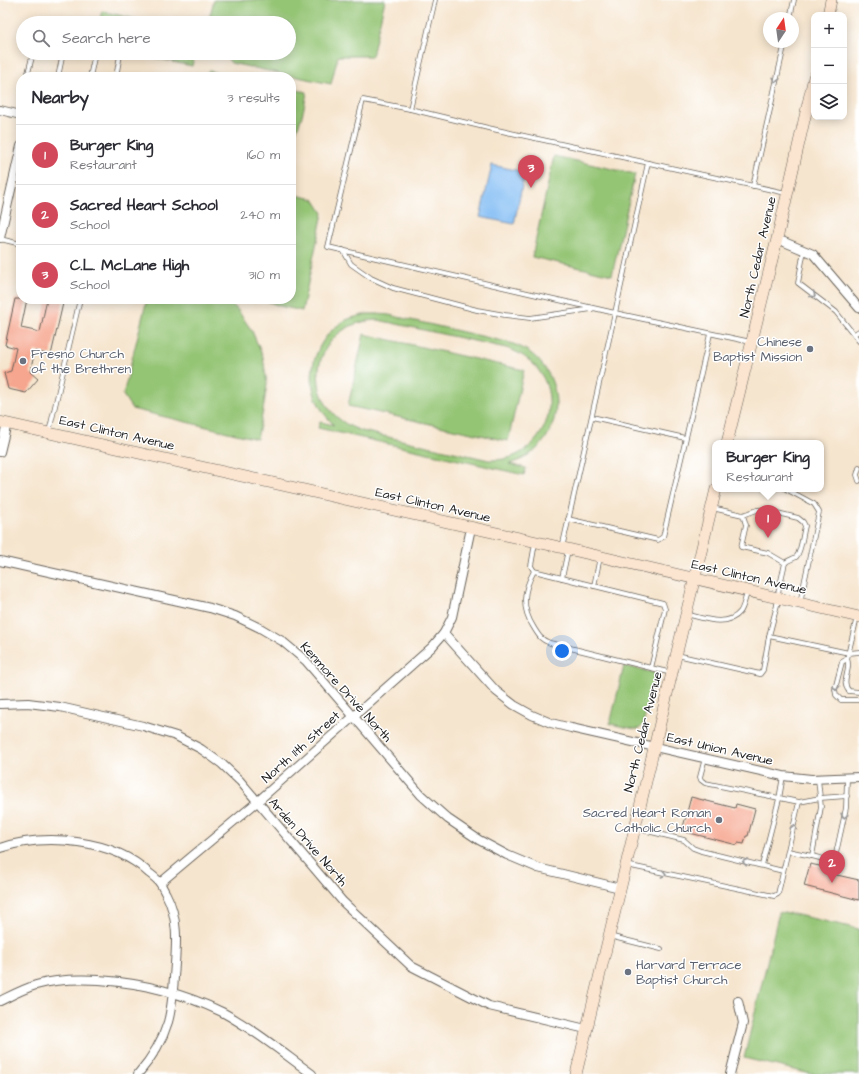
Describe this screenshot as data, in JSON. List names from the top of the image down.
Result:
{
  "streets": {
    "main road": ["North Cedar Avenue", "East Clinton Avenue"],
    "street": [
      "Kenmore Drive North",
      "North 11th Street",
      "East Union Avenue",
      "Arden Drive North"
    ]
  },
  "crossings": [
    ["North Cedar Avenue", "East Clinton Avenue"],
    ["North Cedar Avenue", "Kenmore Drive North"],
    ["North Cedar Avenue", "East Union Avenue"],
    ["North Cedar Avenue", "Arden Drive North"],
    ["East Clinton Avenue", "North 11th Street"],
    ["Kenmore Drive North", "North 11th Street"],
    ["North 11th Street", "East Union Avenue"],
    ["North 11th Street", "Arden Drive North"]
  ],
  "places": [
    "Chinese Baptist Mission",
    "Fresno Church of the Brethren",
    "Sacred Heart Roman Catholic Church",
    "Harvard Terrace Baptist Church"
  ],
  "north": "top",
  "page": {
    "map_buttons": ["+", "−"],
    "search": "Search here",
    "heading": ["Nearby", "3 results"],
    "list": [
      {
        "mark": "1",
        "name": "Burger King",
        "note": "Restaurant",
        "value": "160 m"
      },
      {
        "mark": "2",
        "name": "Sacred Heart School",
        "note": "School",
        "value": "240 m"
      },
      {
        "mark": "3",
        "name": "C.L. McLane High",
        "note": "School",
        "value": "310 m"
      }
    ],
    "pins": ["3", "1", "2"],
    "popup": ["Burger King", "Restaurant"]
  }
}
